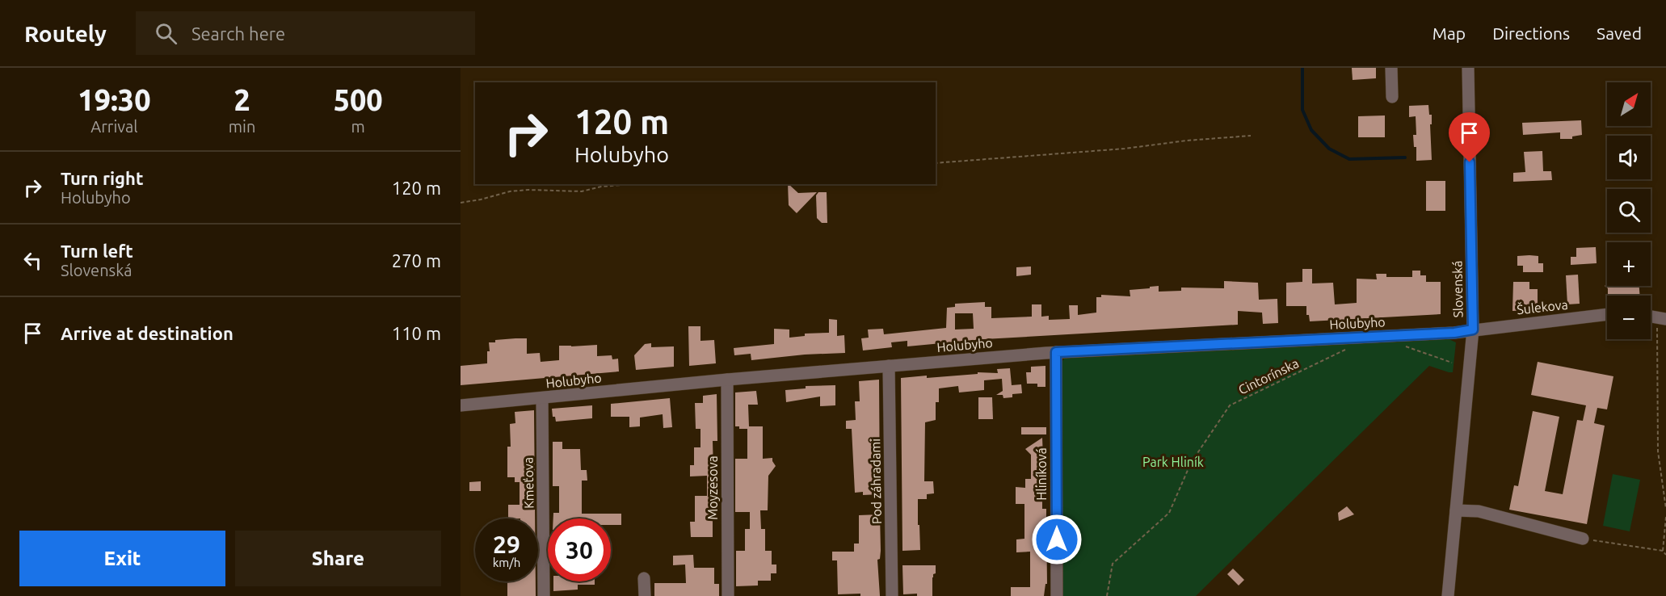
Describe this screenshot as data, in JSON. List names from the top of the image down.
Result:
{
  "streets": {
    "street": [
      "Slovenská",
      "Šulekova",
      "Holubyho",
      "Hliníková",
      "Pod záhradami",
      "Kmeťova",
      "Moyzesova"
    ],
    "path": ["Cintorínska"]
  },
  "crossings": [
    ["Slovenská", "Šulekova"],
    ["Slovenská", "Holubyho"],
    ["Šulekova", "Holubyho"],
    ["Holubyho", "Hliníková"],
    ["Holubyho", "Pod záhradami"],
    ["Holubyho", "Kmeťova"],
    ["Holubyho", "Moyzesova"]
  ],
  "parks": ["Park Hliník"],
  "north": "top right",
  "page": {
    "header": "Routely",
    "search": "Search here",
    "nav": ["Map", "Directions", "Saved"],
    "eta": [
      "19:30",
      "Arrival",
      "2",
      "min",
      "500",
      "m"
    ],
    "map_buttons": ["+", "−"],
    "turn": ["120 m", "Holubyho"],
    "list": [
      {
        "name": "Turn right",
        "note": "Holubyho",
        "value": "120 m"
      },
      {
        "name": "Turn left",
        "note": "Slovenská",
        "value": "270 m"
      },
      {
        "name": "Arrive at destination",
        "value": "110 m"
      }
    ],
    "speed": "29 km/h",
    "limit": "30",
    "buttons": ["Exit", "Share"]
  }
}
